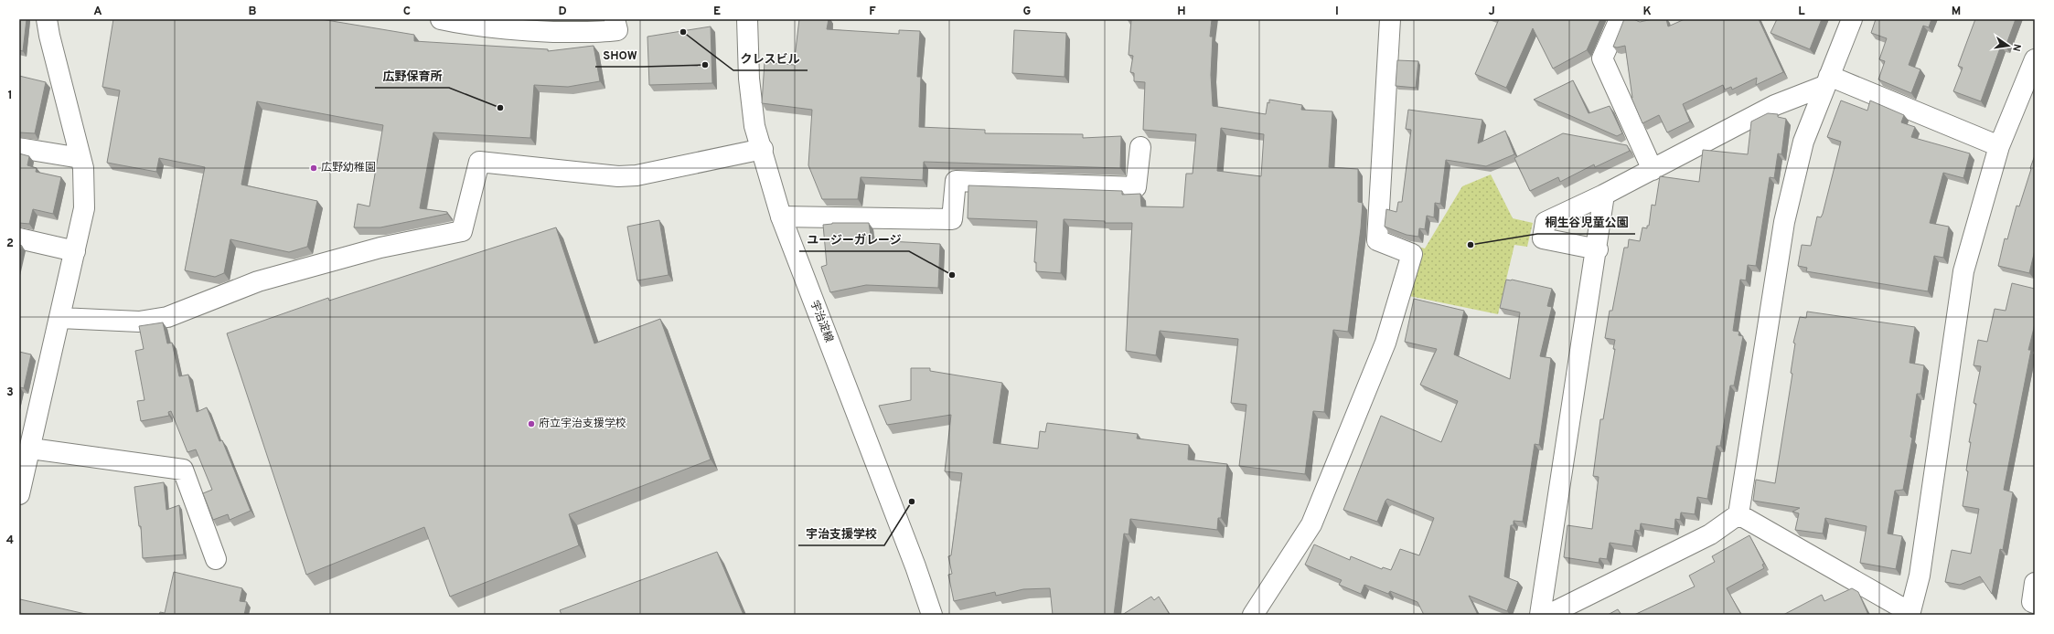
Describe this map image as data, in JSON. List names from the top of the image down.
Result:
{
  "streets": {
    "street": ["宇治淀線"]
  },
  "places": [
    "クレスビル",
    "SHOW",
    "広野保育所",
    "広野幼稚園",
    "桐生谷児童公園",
    "ユージーガレージ",
    "府立宇治支援学校",
    "宇治支援学校"
  ],
  "north": "right",
  "grid": {
    "columns": [
      "A",
      "B",
      "C",
      "D",
      "E",
      "F",
      "G",
      "H",
      "I",
      "J",
      "K",
      "L",
      "M"
    ],
    "rows": [
      "1",
      "2",
      "3",
      "4"
    ]
  }
}
